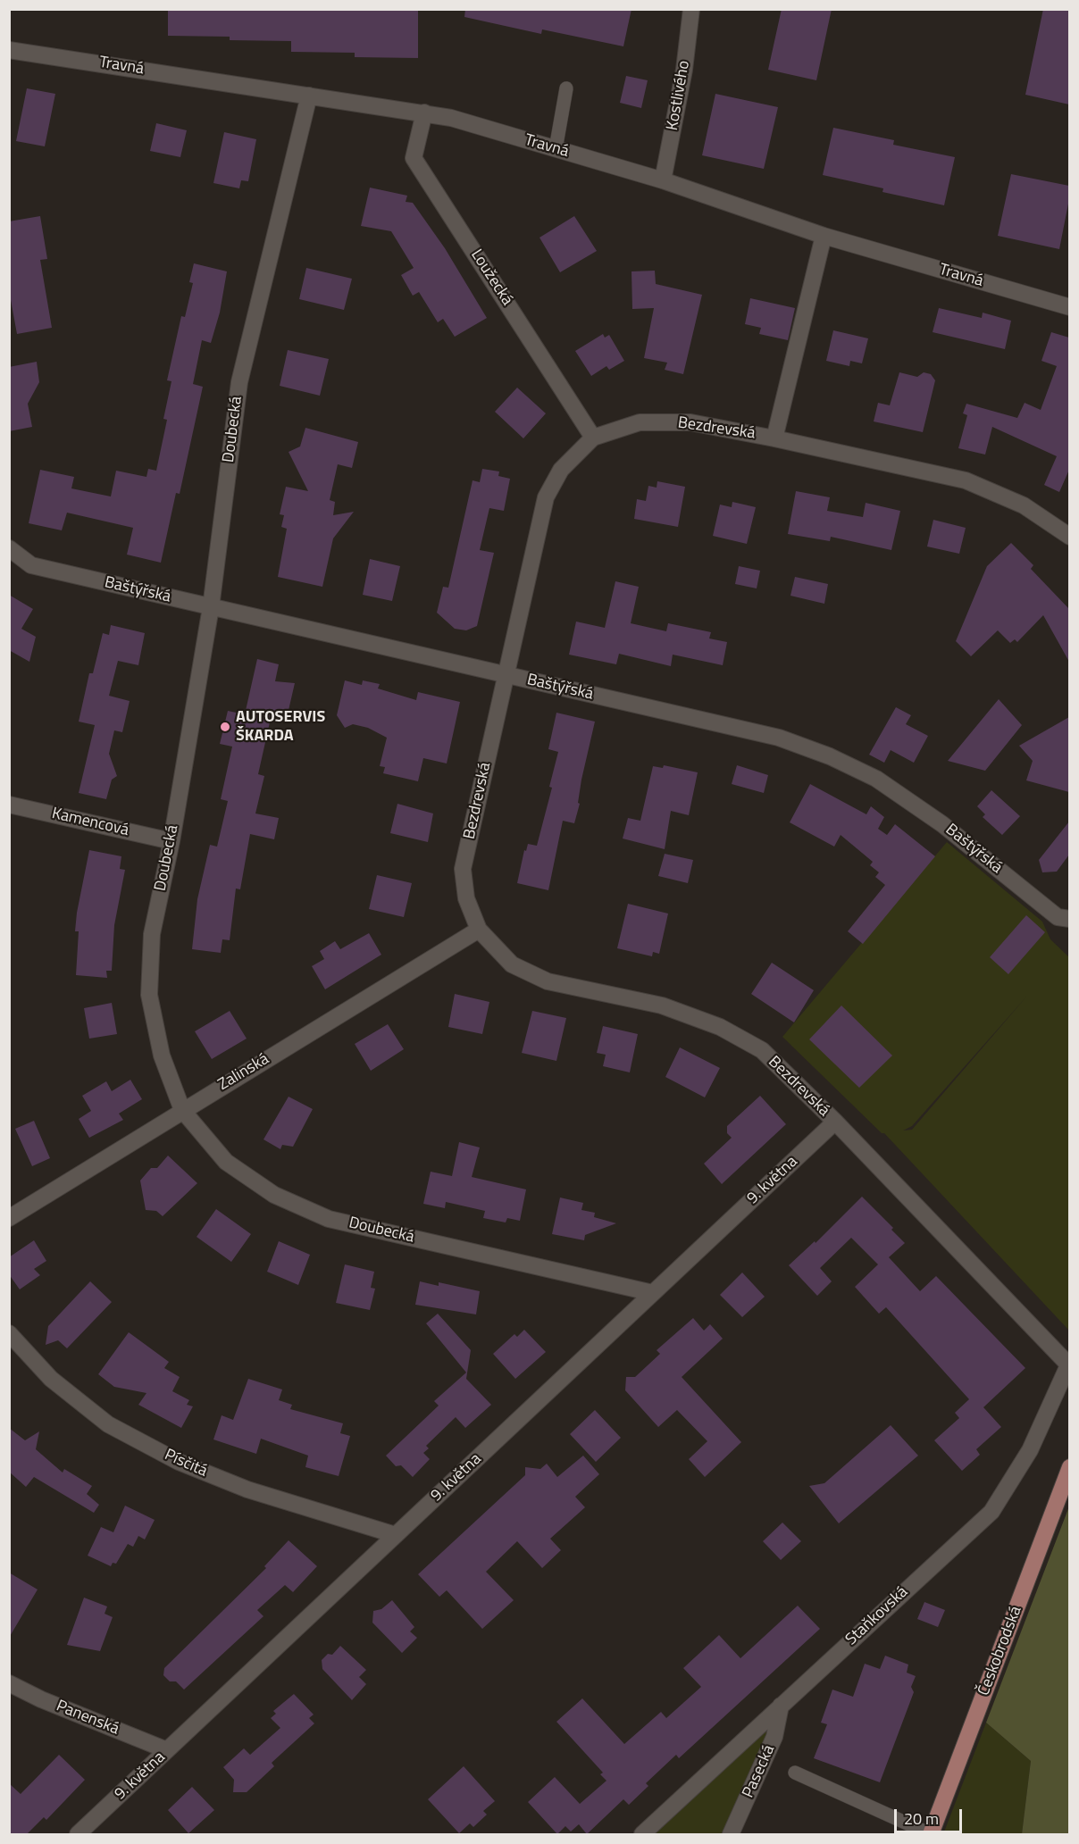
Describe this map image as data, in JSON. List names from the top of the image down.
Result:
{
  "streets": {
    "main road": ["Českobrodská"],
    "street": [
      "Travná",
      "Kostlivého",
      "Loužecká",
      "Bezdrevská",
      "Doubecká",
      "Baštýřská",
      "Kamencová",
      "Zalinská",
      "9. května",
      "Písčitá",
      "Staňkovská",
      "Panenská",
      "Pasecká"
    ]
  },
  "crossings": [
    ["Travná", "Kostlivého"],
    ["Travná", "Loužecká"],
    ["Travná", "Doubecká"],
    ["Loužecká", "Bezdrevská"],
    ["Bezdrevská", "Baštýřská"],
    ["Bezdrevská", "Zalinská"],
    ["Bezdrevská", "9. května"],
    ["Bezdrevská", "Staňkovská"],
    ["Doubecká", "Baštýřská"],
    ["Doubecká", "Kamencová"],
    ["Doubecká", "Zalinská"],
    ["Doubecká", "9. května"],
    ["9. května", "Písčitá"],
    ["9. května", "Panenská"],
    ["Staňkovská", "Pasecká"]
  ],
  "places": ["AUTOSERVIS ŠKARDA"],
  "scale_bar": "20 m"
}
